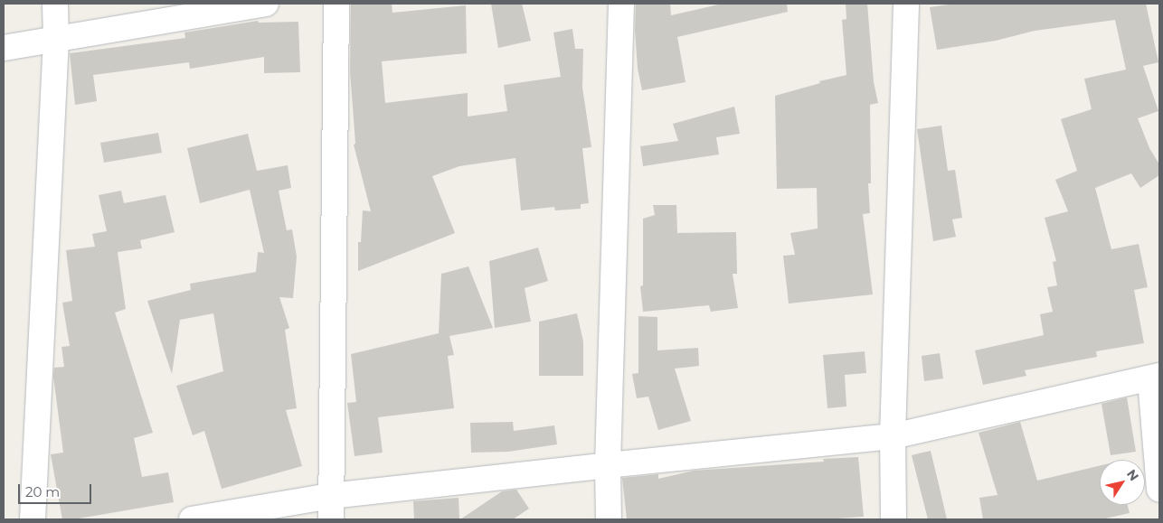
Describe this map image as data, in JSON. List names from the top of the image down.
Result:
{
  "scale_bar": "20 m",
  "north": "top right"
}
